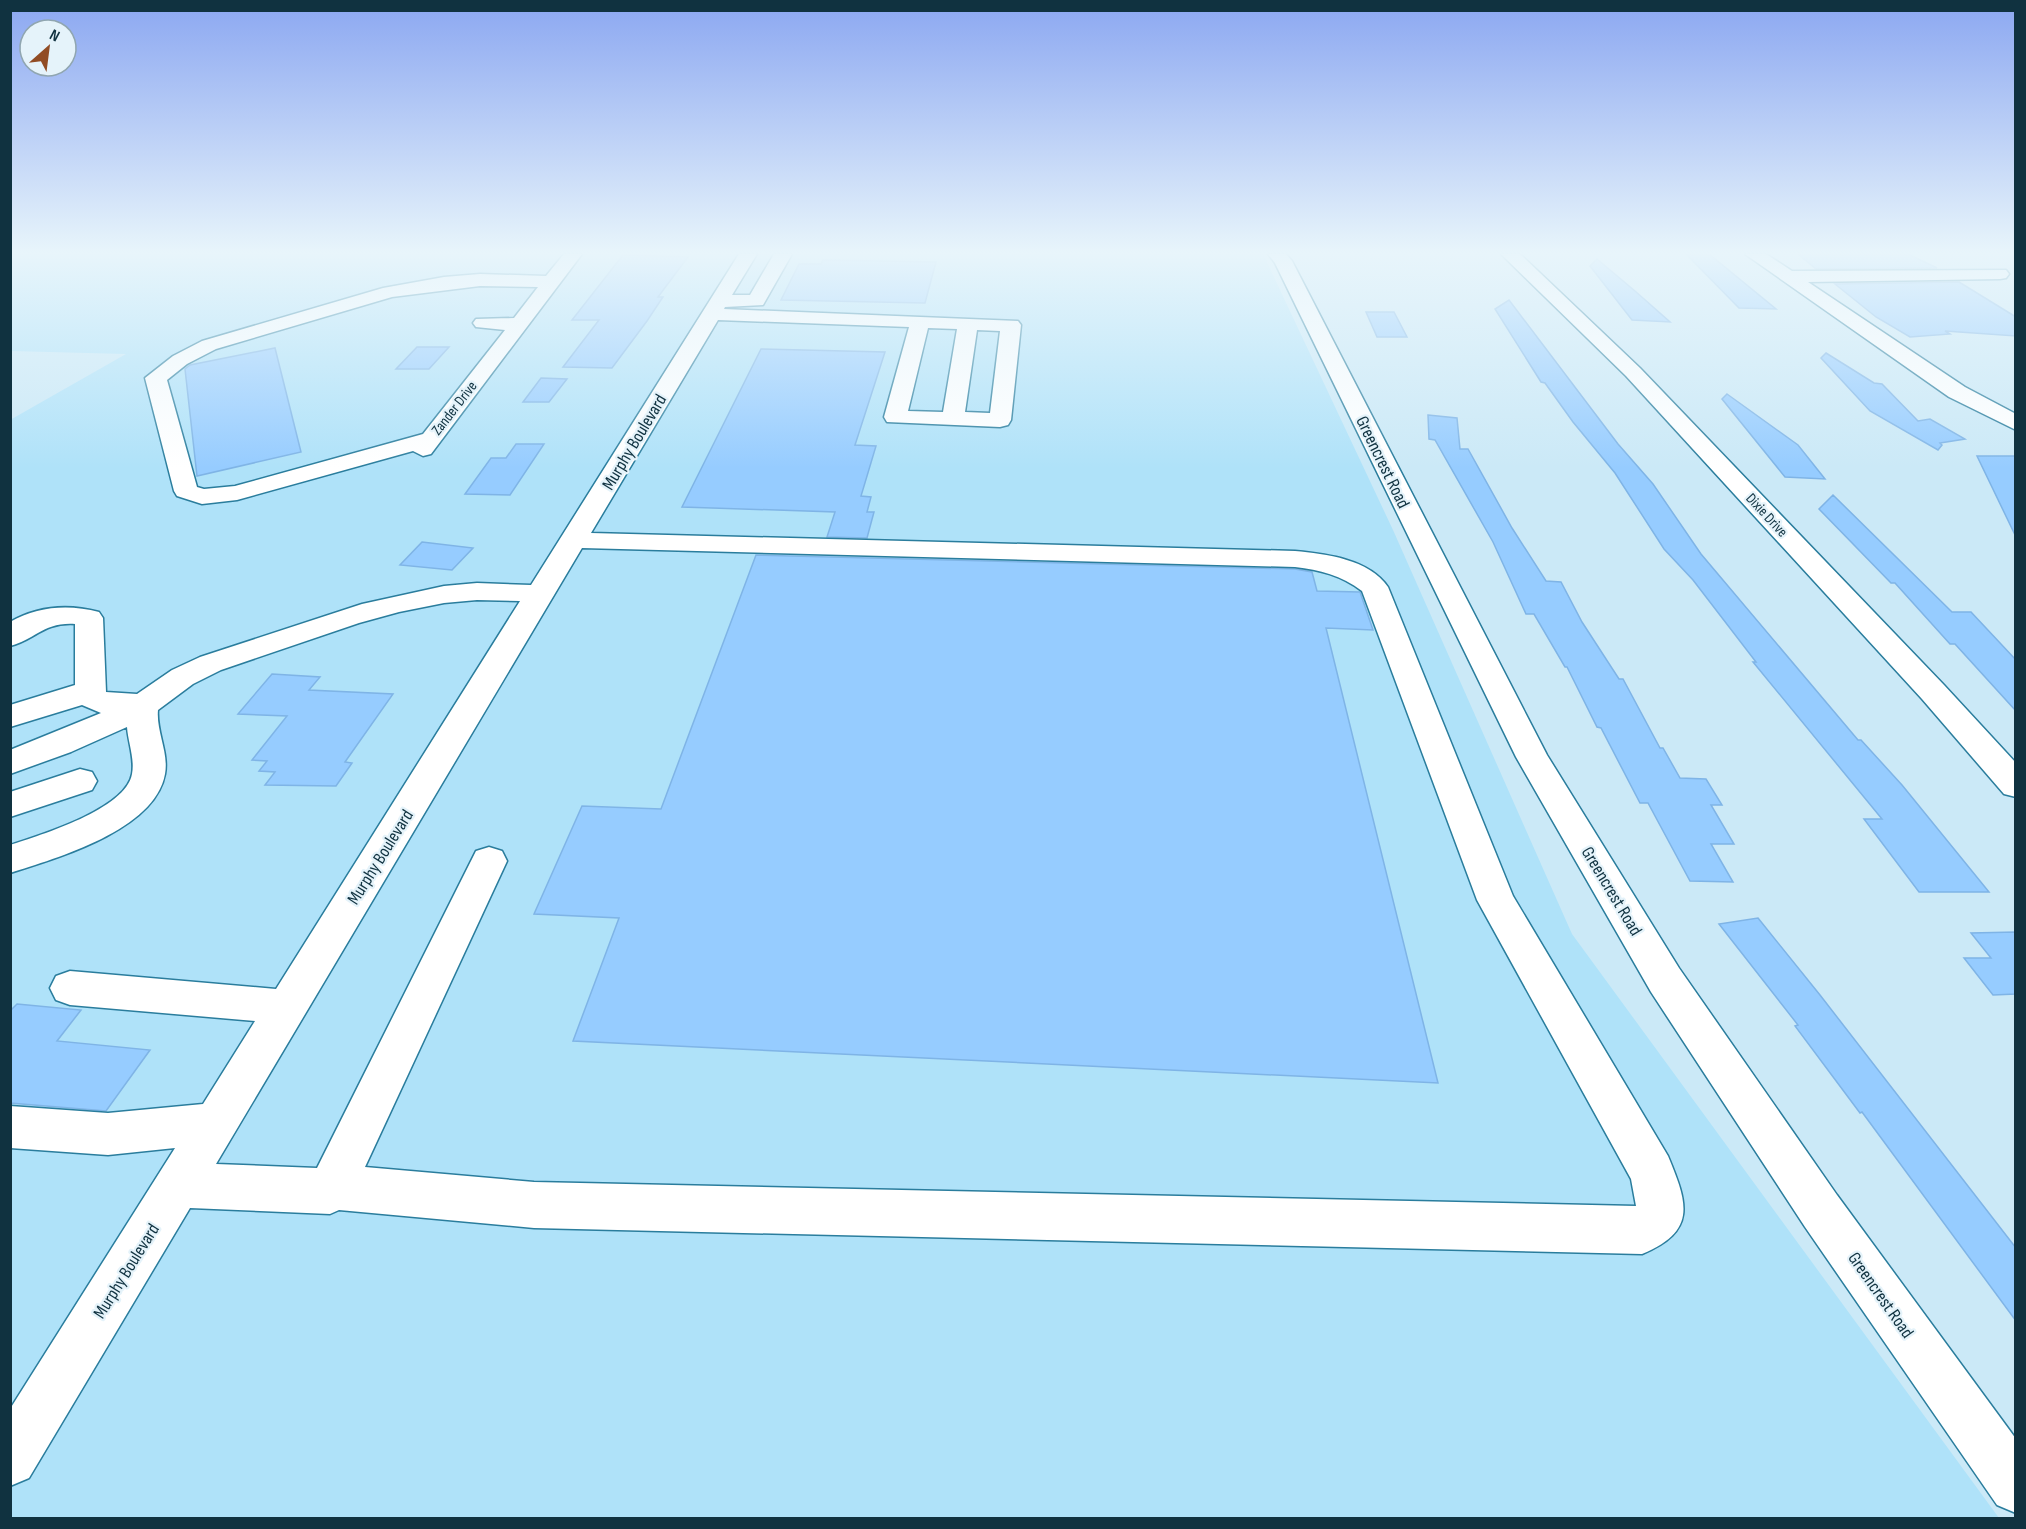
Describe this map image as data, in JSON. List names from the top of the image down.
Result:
{
  "streets": {
    "street": [
      "Zander Drive",
      "Murphy Boulevard",
      "Greencrest Road",
      "Dixie Drive"
    ]
  },
  "north": "top right"
}
